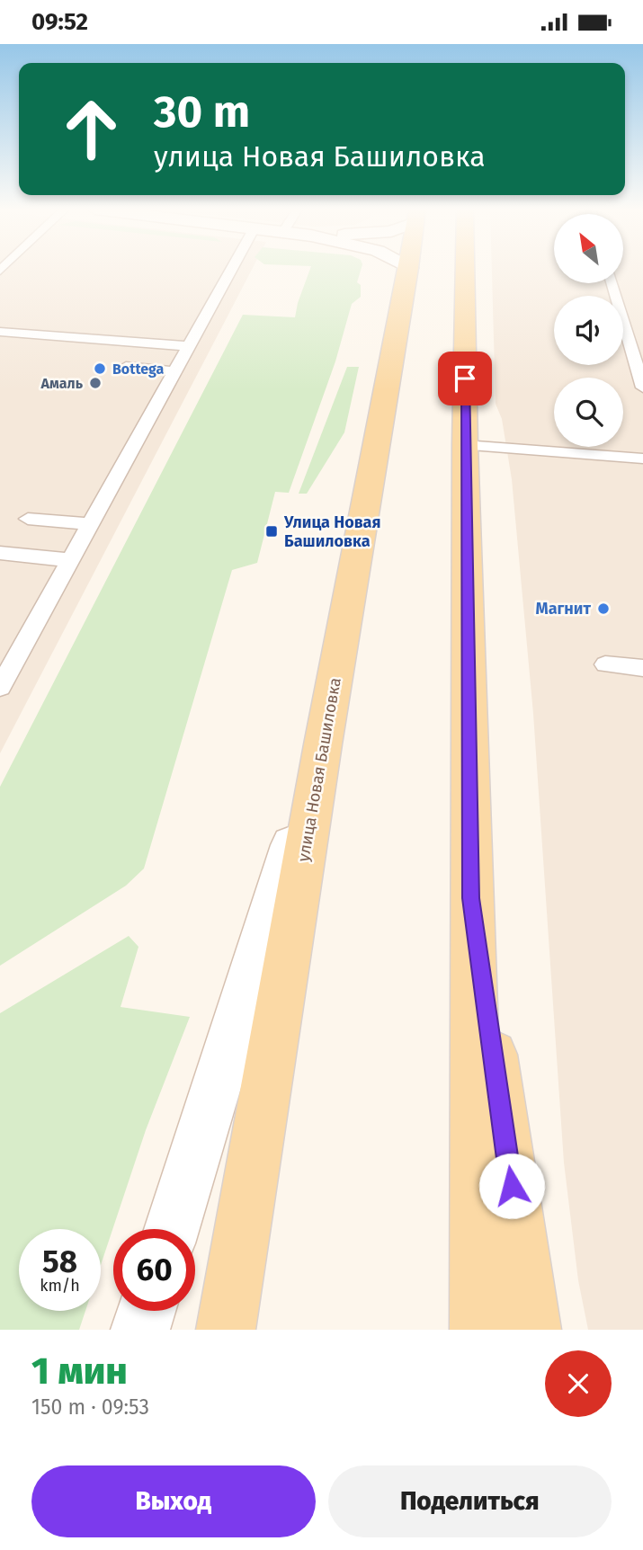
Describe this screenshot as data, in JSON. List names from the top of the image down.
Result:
{
  "streets": {
    "main road": ["улица Новая Башиловка"]
  },
  "places": {
    "other": ["Bottega", "Амаль", "Магнит"],
    "transit": ["Улица Новая Башиловка"]
  },
  "north": "top left",
  "page": {
    "status": "09:52",
    "turn": ["30 m", "улица Новая Башиловка"],
    "speed": "58 km/h",
    "limit": "60",
    "heading": ["1 мин", "150 m · 09:53"],
    "buttons": ["Выход", "Поделиться"]
  }
}
